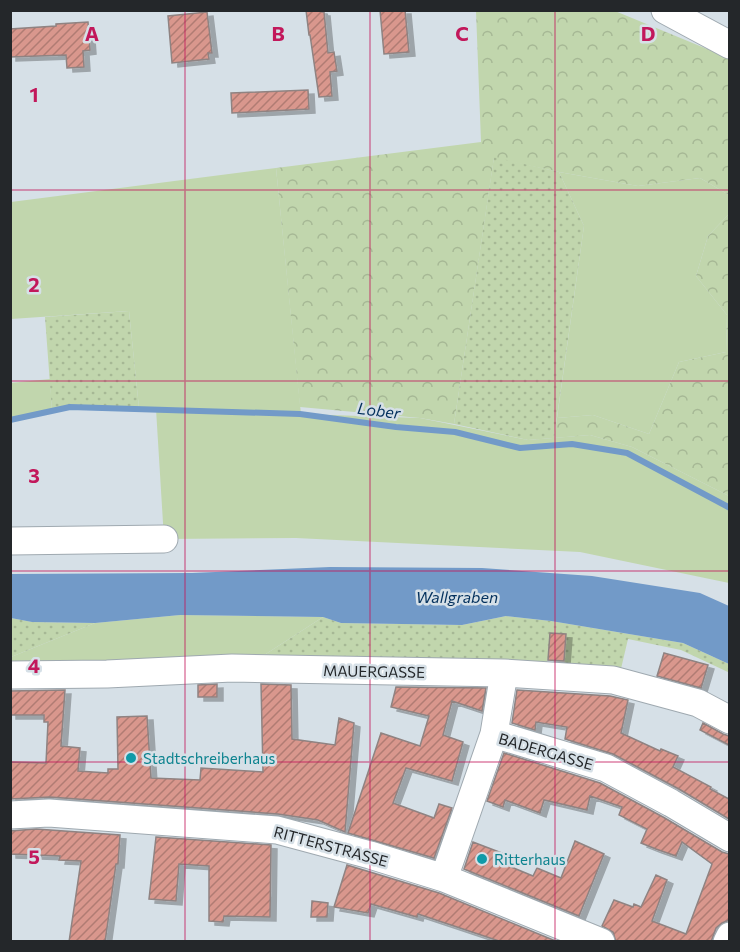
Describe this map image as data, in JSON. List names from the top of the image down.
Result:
{
  "streets": {
    "street": ["MAUERGASSE", "BADERGASSE", "RITTERSTRASSE"]
  },
  "crossings": [
    ["BADERGASSE", "RITTERSTRASSE"]
  ],
  "water": ["Lober", "Wallgraben"],
  "places": ["Stadtschreiberhaus", "Ritterhaus"],
  "grid": {
    "columns": [
      "A",
      "B",
      "C",
      "D"
    ],
    "rows": [
      "1",
      "2",
      "3",
      "4",
      "5"
    ]
  }
}
